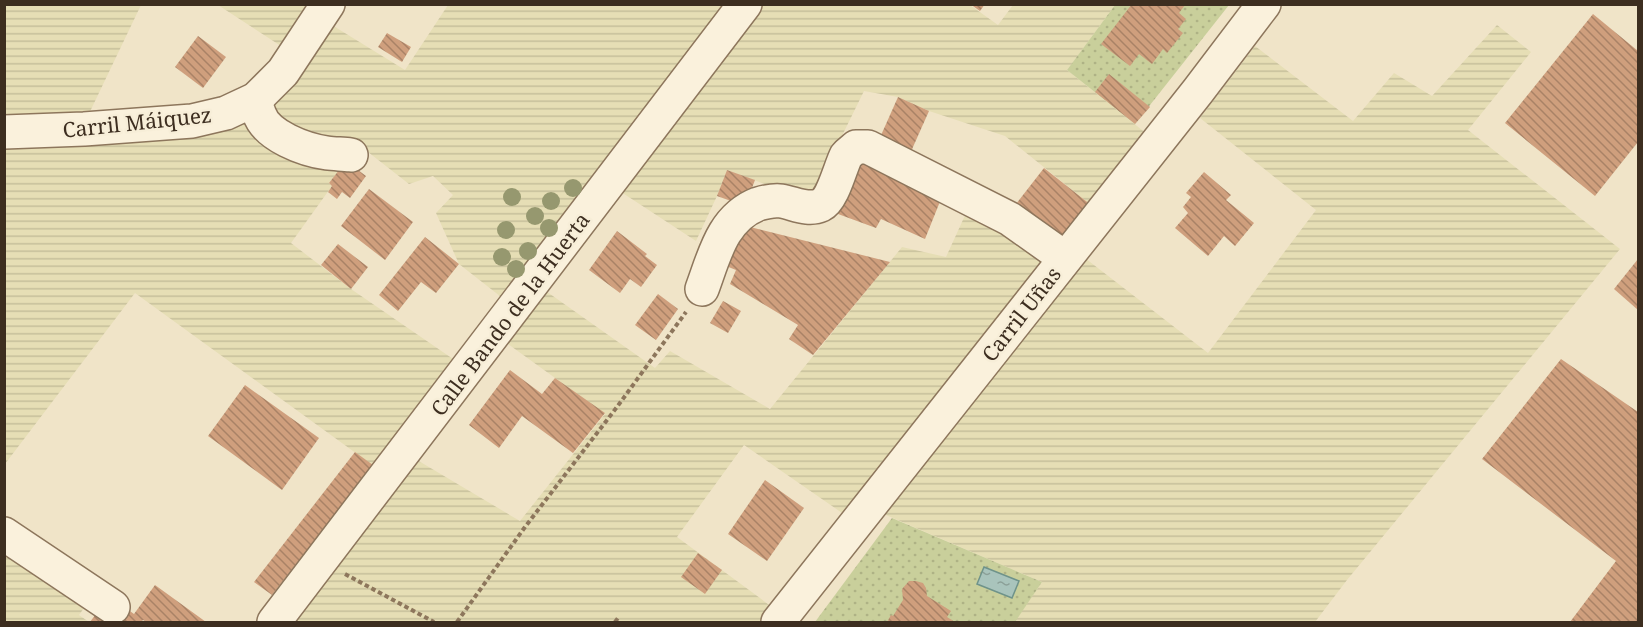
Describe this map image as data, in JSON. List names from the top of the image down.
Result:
{
  "streets": {
    "street": ["Carril Máiquez", "Calle Bando de la Huerta", "Carril Uñas"]
  }
}
